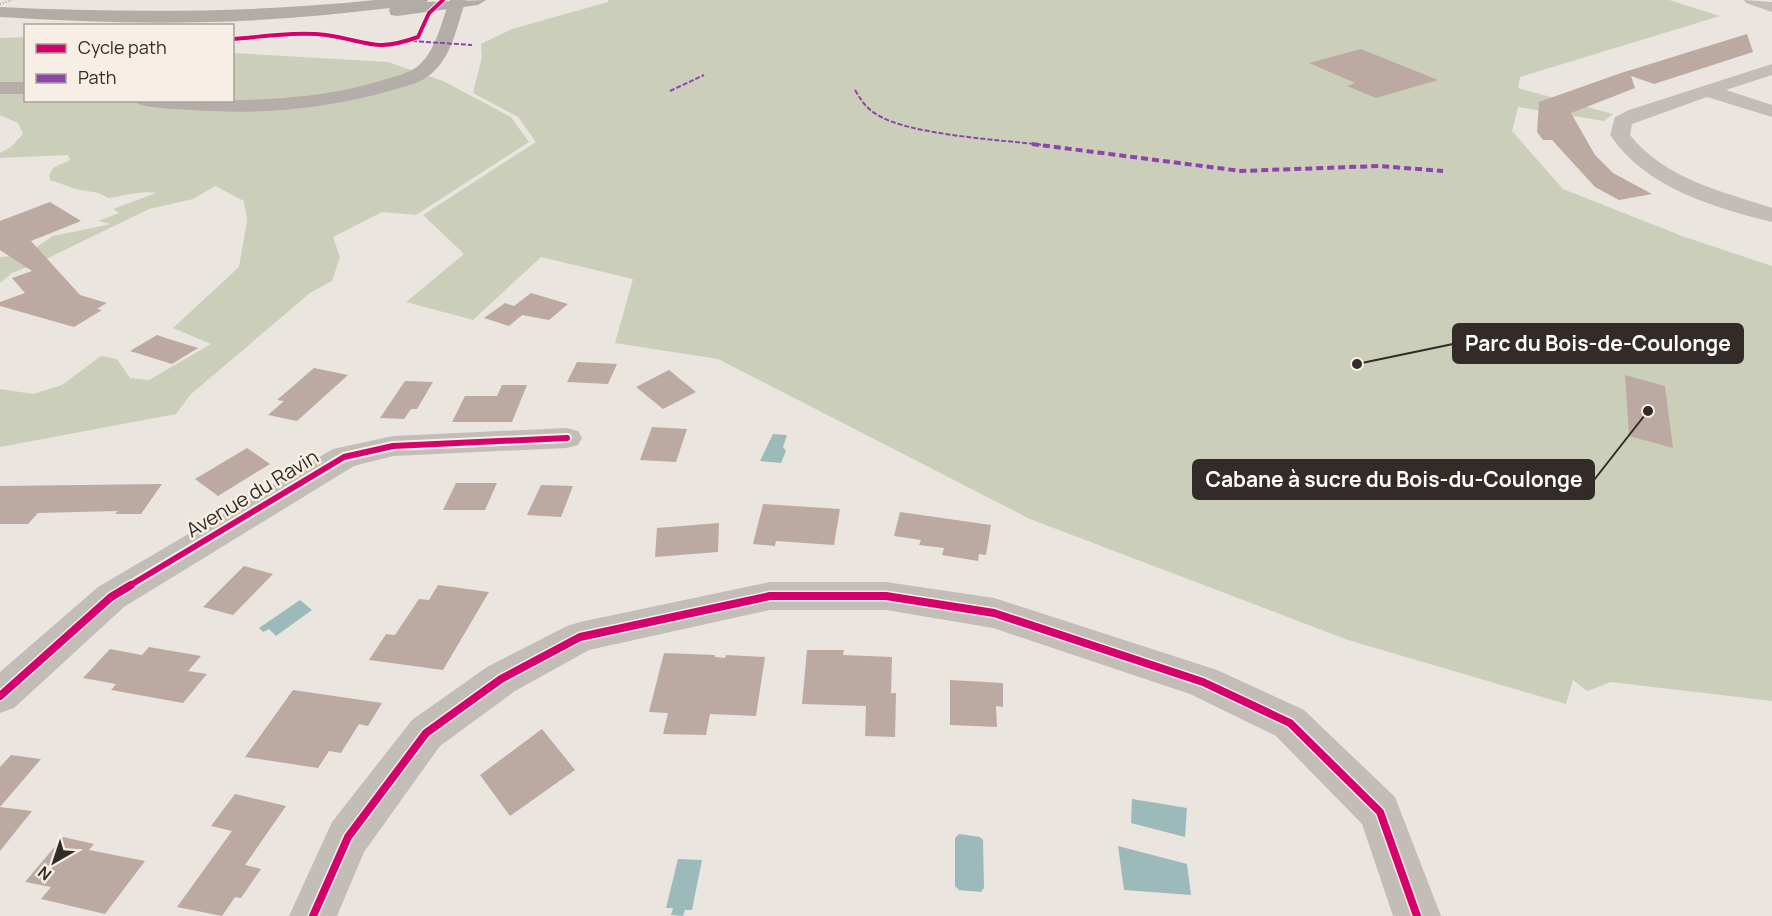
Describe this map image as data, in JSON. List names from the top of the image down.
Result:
{
  "streets": {
    "street": ["Avenue du Ravin"]
  },
  "places": ["Parc du Bois-de-Coulonge", "Cabane à sucre du Bois-du-Coulonge"],
  "legend": ["Cycle path", "Path"],
  "north": "bottom left"
}
